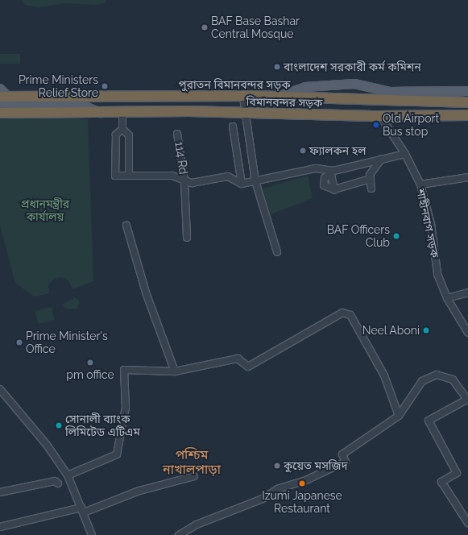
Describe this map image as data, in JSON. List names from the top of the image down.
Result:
{
  "streets": {
    "highway": ["পুরাতন বিমানবন্দর সড়ক", "বিমানবন্দর সড়ক"],
    "street": ["114 Rd", "শাহীনবাগ সড়ক"]
  },
  "crossings": [
    ["বিমানবন্দর সড়ক", "শাহীনবাগ সড়ক"]
  ],
  "districts": ["পশ্চিম নাখালপাড়া"],
  "parks": ["প্রধানমন্ত্রীর কার্যালয়"],
  "places": [
    "BAF Base Bashar Central Mosque",
    "বাংলাদেশ সরকারী কর্ম কমিশন",
    "Prime Ministers Relief Store",
    "Old Airport Bus stop",
    "ফ্যালকন হল",
    "BAF Officers Club",
    "Neel Aboni",
    "Prime Minister's Office",
    "pm office",
    "সোনালী ব্যাংক লিমিটেড এটিএম",
    "কুয়েত মসজিদ",
    "Izumi Japanese Restaurant"
  ]
}
